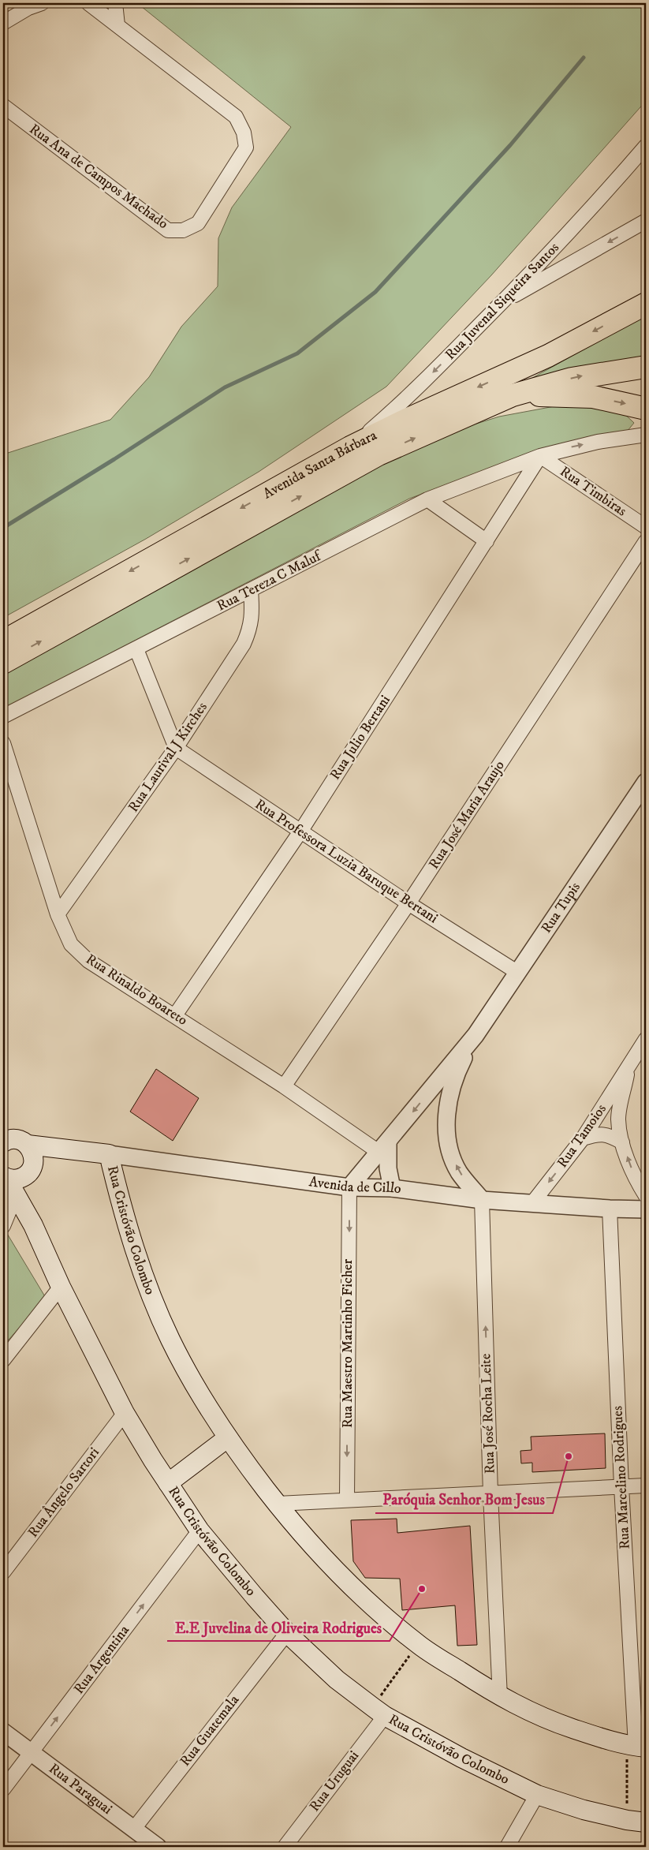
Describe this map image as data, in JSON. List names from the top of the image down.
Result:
{
  "streets": {
    "main road": ["Avenida Santa Bárbara", "Avenida de Cillo", "Rua Cristóvão Colombo"],
    "street": [
      "Rua Ana de Campos Machado",
      "Rua Juvenal Siqueira Santos",
      "Rua Timbiras",
      "Rua Tereza C Maluf",
      "Rua Julio Bertani",
      "Rua Laurival J Kirches",
      "Rua José Maria Araujo",
      "Rua Professora Luzia Baruque Bertani",
      "Rua Tupis",
      "Rua Rinaldo Boareto",
      "Rua Tamoios",
      "Rua Maestro Martinho Ficher",
      "Rua José Rocha Leite",
      "Rua Marcelino Rodrigues",
      "Rua Ângelo Sartori",
      "Rua Argentina",
      "Rua Guatemala",
      "Rua Uruguai",
      "Rua Paraguai"
    ]
  },
  "crossings": [
    ["Rua Juvenal Siqueira Santos", "Avenida Santa Bárbara"],
    ["Rua Timbiras", "Rua Tereza C Maluf"],
    ["Rua Timbiras", "Rua Julio Bertani"],
    ["Rua Tereza C Maluf", "Rua Julio Bertani"],
    ["Rua Tereza C Maluf", "Rua Laurival J Kirches"],
    ["Rua Julio Bertani", "Rua Professora Luzia Baruque Bertani"],
    ["Rua Julio Bertani", "Rua Rinaldo Boareto"],
    ["Rua Laurival J Kirches", "Rua Professora Luzia Baruque Bertani"],
    ["Rua Laurival J Kirches", "Rua Rinaldo Boareto"],
    ["Rua José Maria Araujo", "Rua Professora Luzia Baruque Bertani"],
    ["Rua José Maria Araujo", "Rua Rinaldo Boareto"],
    ["Rua Professora Luzia Baruque Bertani", "Rua Tupis"],
    ["Rua Tupis", "Rua Rinaldo Boareto"],
    ["Rua Tupis", "Avenida de Cillo"],
    ["Rua Tupis", "Rua Maestro Martinho Ficher"],
    ["Rua Tupis", "Rua José Rocha Leite"],
    ["Rua Tamoios", "Avenida de Cillo"],
    ["Avenida de Cillo", "Rua Cristóvão Colombo"],
    ["Avenida de Cillo", "Rua Maestro Martinho Ficher"],
    ["Avenida de Cillo", "Rua José Rocha Leite"],
    ["Avenida de Cillo", "Rua Marcelino Rodrigues"],
    ["Rua Cristóvão Colombo", "Rua José Rocha Leite"],
    ["Rua Cristóvão Colombo", "Rua Marcelino Rodrigues"],
    ["Rua Cristóvão Colombo", "Rua Ângelo Sartori"],
    ["Rua Cristóvão Colombo", "Rua Argentina"],
    ["Rua Cristóvão Colombo", "Rua Guatemala"],
    ["Rua Cristóvão Colombo", "Rua Uruguai"],
    ["Rua Argentina", "Rua Paraguai"],
    ["Rua Guatemala", "Rua Paraguai"]
  ],
  "one_way": [
    "Rua Juvenal Siqueira Santos",
    "Rua Maestro Martinho Ficher",
    "Rua José Rocha Leite",
    "Rua Argentina"
  ],
  "places": ["Paróquia Senhor Bom Jesus", "E.E Juvelina de Oliveira Rodrigues"]
}
